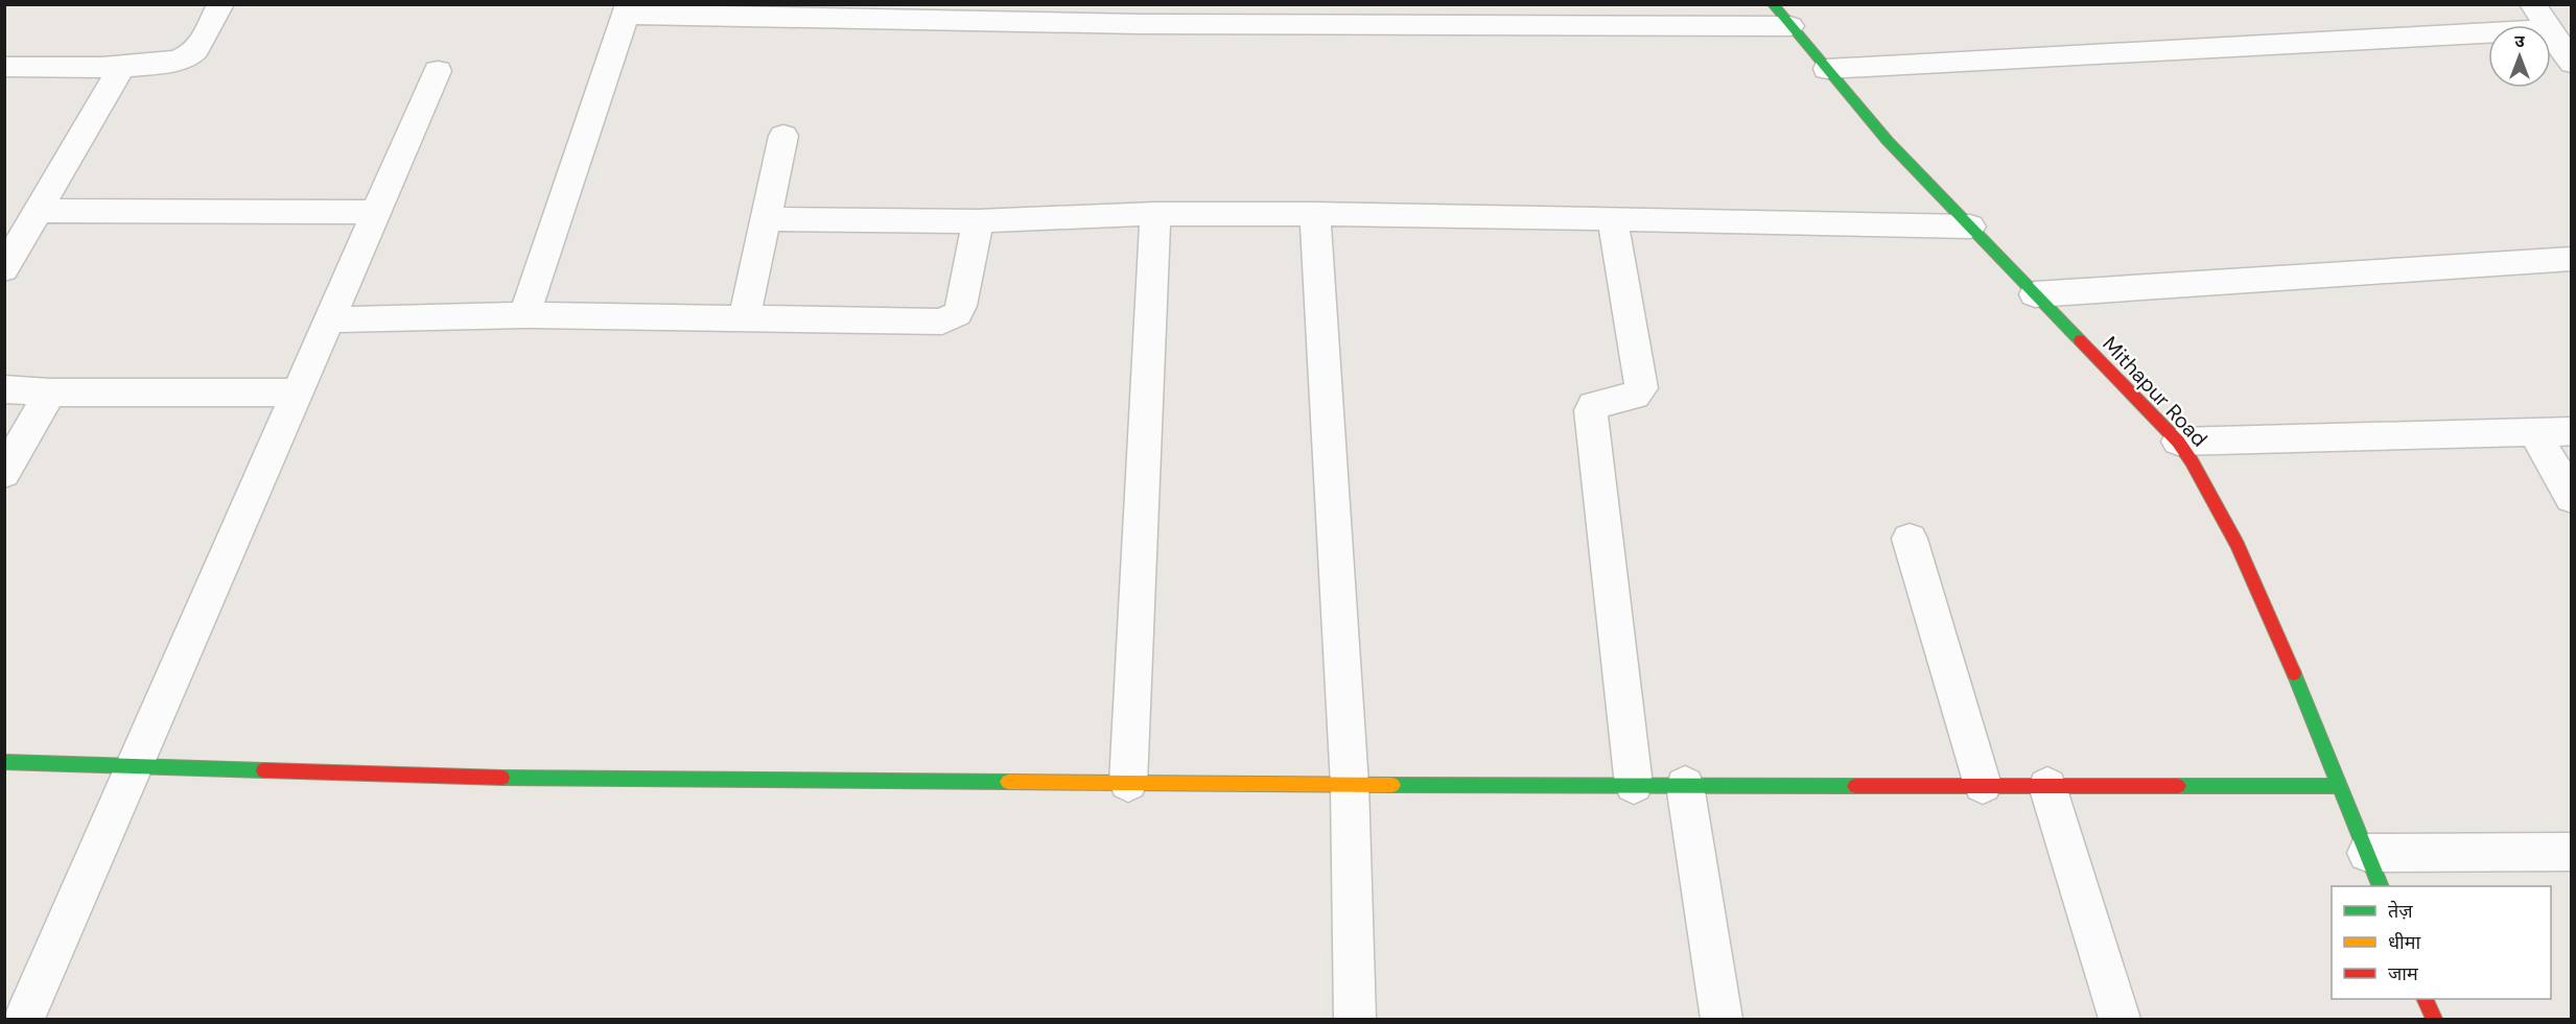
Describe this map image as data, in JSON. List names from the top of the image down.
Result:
{
  "streets": {
    "street": ["Mithapur Road"]
  },
  "legend": ["तेज़", "धीमा", "जाम"],
  "north": "top"
}
